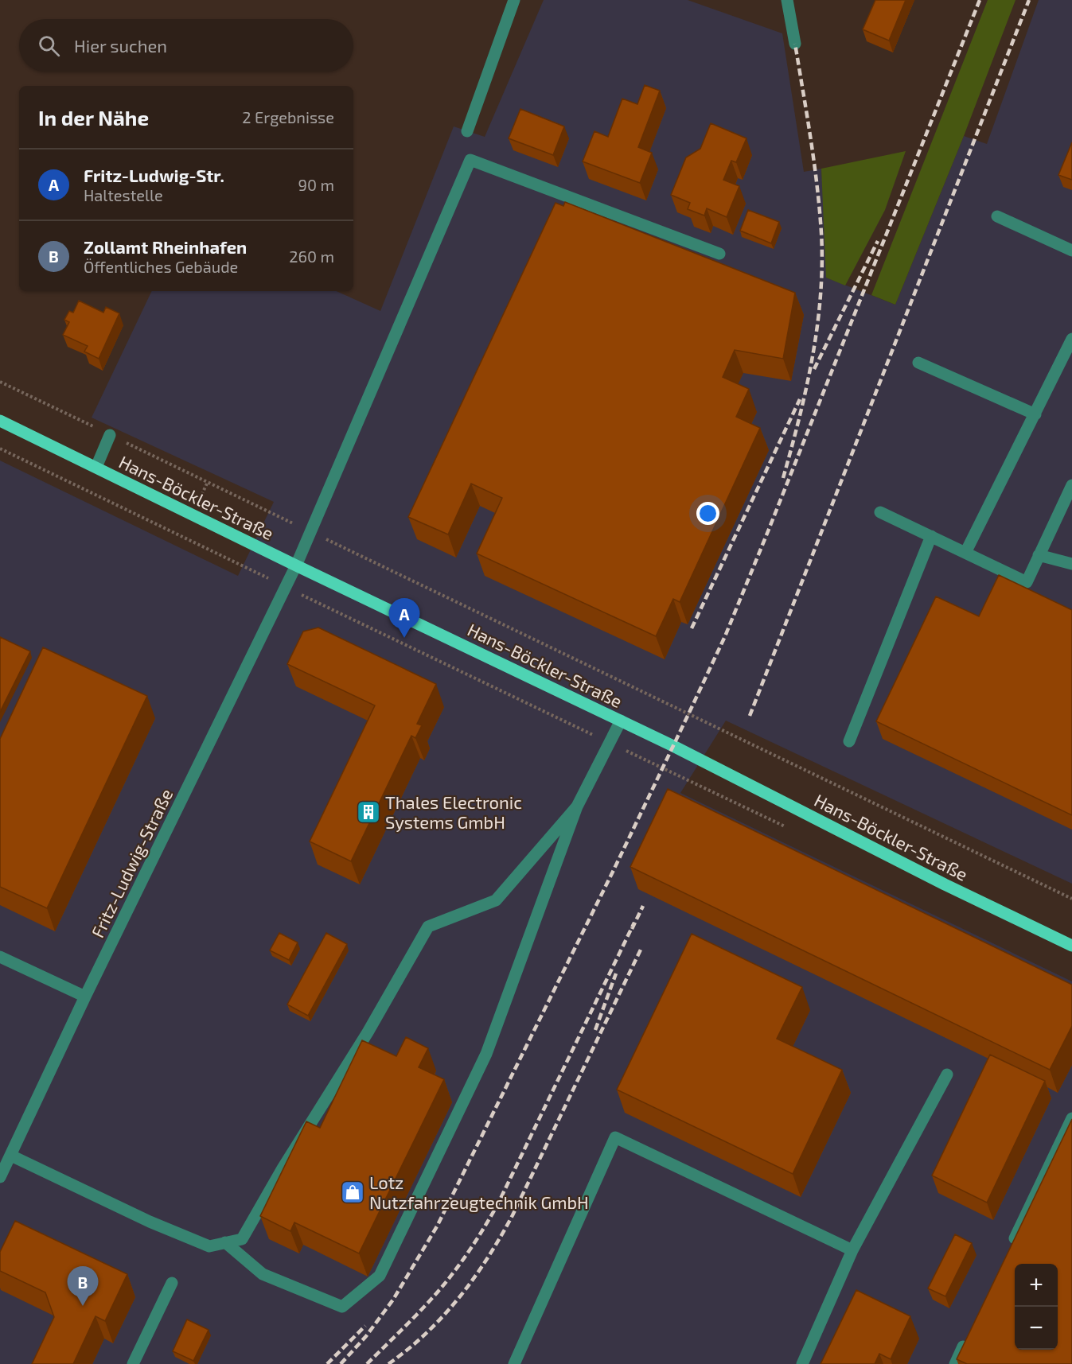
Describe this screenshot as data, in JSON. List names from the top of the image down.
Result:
{
  "streets": {
    "main road": ["Hans-Böckler-Straße"],
    "street": ["Fritz-Ludwig-Straße"]
  },
  "crossings": [
    ["Hans-Böckler-Straße", "Fritz-Ludwig-Straße"]
  ],
  "places": {
    "building": ["Thales Electronic Systems GmbH"],
    "shop": ["Lotz Nutzfahrzeugtechnik GmbH"]
  },
  "page": {
    "search": "Hier suchen",
    "heading": ["In der Nähe", "2 Ergebnisse"],
    "list": [
      {
        "mark": "A",
        "name": "Fritz-Ludwig-Str.",
        "note": "Haltestelle",
        "value": "90 m"
      },
      {
        "mark": "B",
        "name": "Zollamt Rheinhafen",
        "note": "Öffentliches Gebäude",
        "value": "260 m"
      }
    ],
    "pins": ["A", "B"],
    "map_buttons": ["+", "−"]
  }
}
